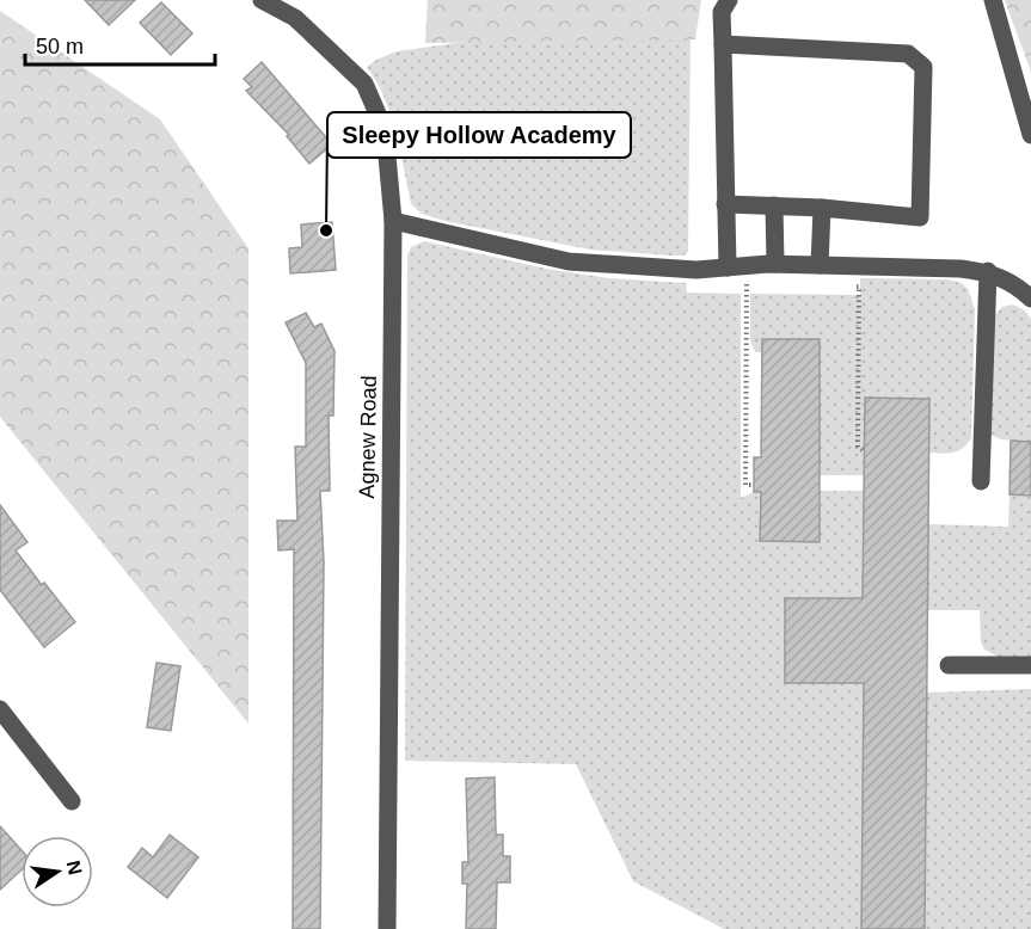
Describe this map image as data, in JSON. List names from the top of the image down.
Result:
{
  "streets": {
    "street": ["Agnew Road"]
  },
  "places": ["Sleepy Hollow Academy"],
  "scale_bar": "50 m",
  "north": "right"
}
